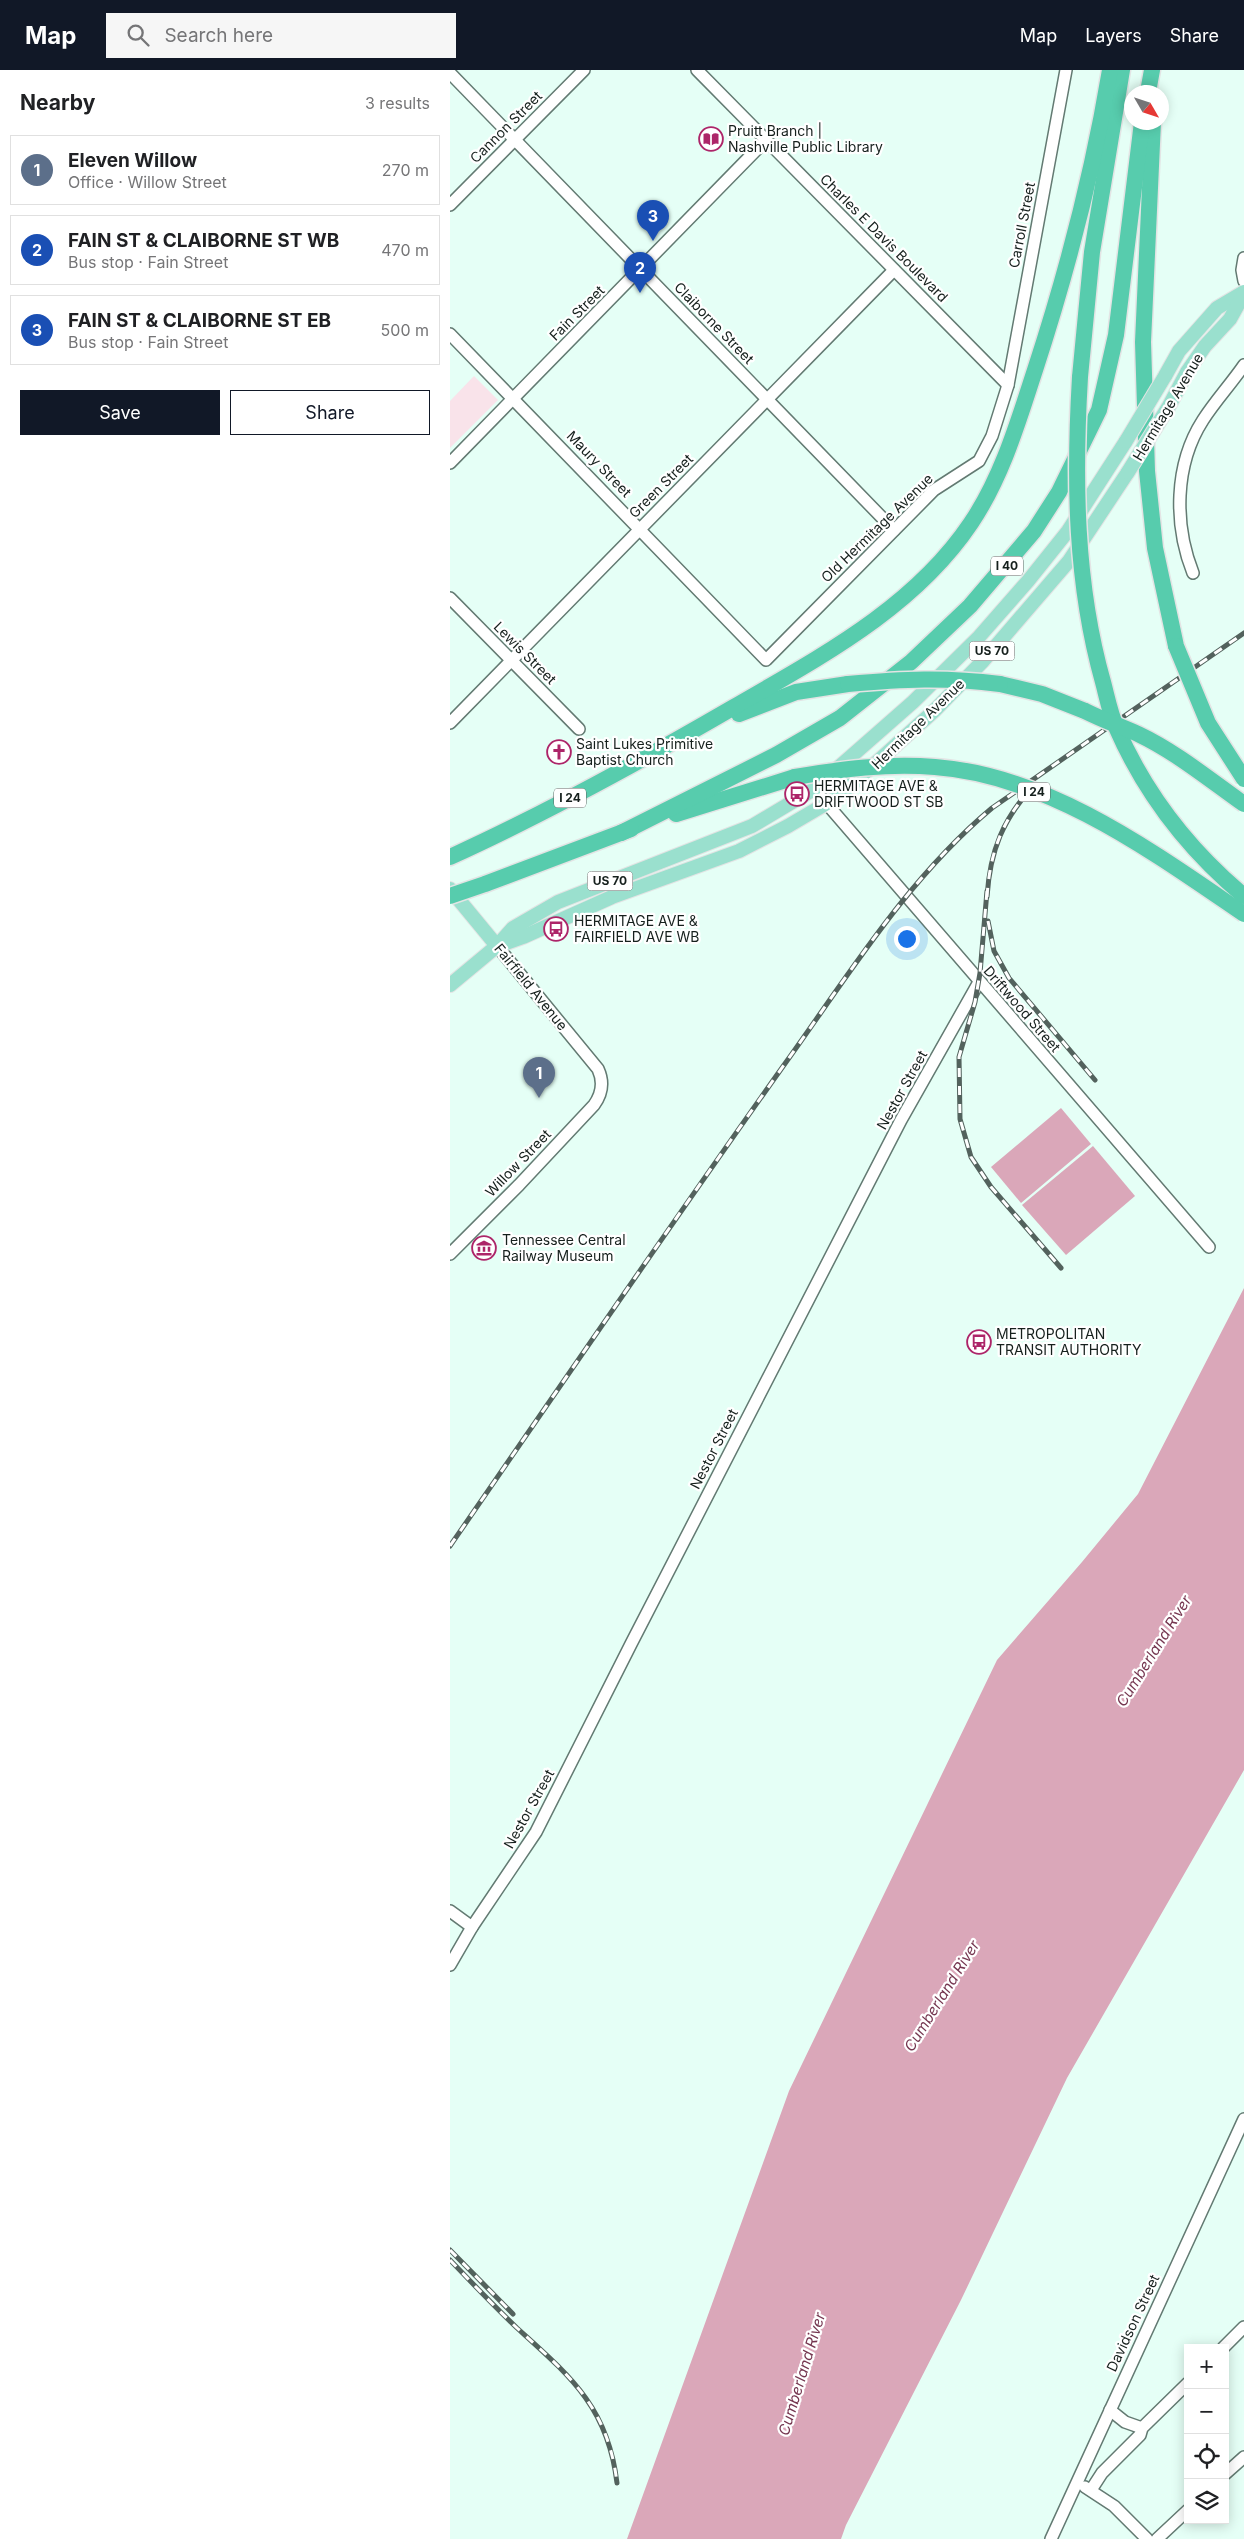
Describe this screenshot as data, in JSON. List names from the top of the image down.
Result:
{
  "streets": {
    "highway": ["I 40", "I 24"],
    "main road": ["Hermitage Avenue", "US 70", "Fairfield Avenue"],
    "street": [
      "Cannon Street",
      "Carroll Street",
      "Charles E Davis Boulevard",
      "Fain Street",
      "Claiborne Street",
      "Maury Street",
      "Green Street",
      "Old Hermitage Avenue",
      "Lewis Street",
      "Driftwood Street",
      "Nestor Street",
      "Willow Street",
      "Davidson Street"
    ]
  },
  "crossings": [
    ["Cannon Street", "Claiborne Street"],
    ["Carroll Street", "Charles E Davis Boulevard"],
    ["Carroll Street", "Old Hermitage Avenue"],
    ["Charles E Davis Boulevard", "Fain Street"],
    ["Charles E Davis Boulevard", "Green Street"],
    ["Charles E Davis Boulevard", "Old Hermitage Avenue"],
    ["Fain Street", "Claiborne Street"],
    ["Fain Street", "Maury Street"],
    ["Claiborne Street", "Green Street"],
    ["Claiborne Street", "Old Hermitage Avenue"],
    ["Hermitage Avenue", "Fairfield Avenue"],
    ["Hermitage Avenue", "Driftwood Street"],
    ["Maury Street", "Green Street"],
    ["Maury Street", "Old Hermitage Avenue"],
    ["Green Street", "Lewis Street"],
    ["I 40", "I 24"],
    ["Fairfield Avenue", "Willow Street"],
    ["Driftwood Street", "Nestor Street"]
  ],
  "water": ["Cumberland River"],
  "places": {
    "library": ["Pruitt Branch | Nashville Public Library"],
    "church": ["Saint Lukes Primitive Baptist Church"],
    "bus stop": ["HERMITAGE AVE & DRIFTWOOD ST SB", "HERMITAGE AVE & FAIRFIELD AVE WB", "METROPOLITAN TRANSIT AUTHORITY"],
    "museum": ["Tennessee Central Railway Museum"]
  },
  "north": "bottom right",
  "page": {
    "header": "Map",
    "search": "Search here",
    "nav": ["Map", "Layers", "Share"],
    "heading": ["Nearby", "3 results"],
    "list": [
      {
        "mark": "1",
        "name": "Eleven Willow",
        "note": "Office · Willow Street",
        "value": "270 m"
      },
      {
        "mark": "2",
        "name": "FAIN ST & CLAIBORNE ST WB",
        "note": "Bus stop · Fain Street",
        "value": "470 m"
      },
      {
        "mark": "3",
        "name": "FAIN ST & CLAIBORNE ST EB",
        "note": "Bus stop · Fain Street",
        "value": "500 m"
      }
    ],
    "pins": ["3", "2", "1"],
    "buttons": ["Save", "Share"],
    "map_buttons": ["+", "−"]
  }
}
